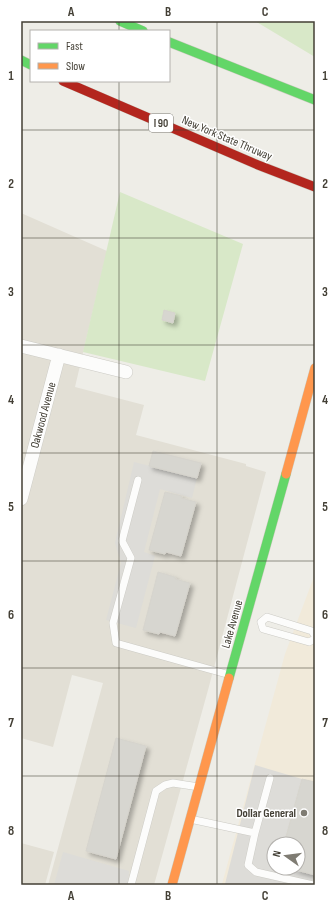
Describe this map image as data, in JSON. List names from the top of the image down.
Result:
{
  "streets": {
    "main road": ["I 90", "New York State Thruway", "Lake Avenue"],
    "street": ["Oakwood Avenue"]
  },
  "places": ["Dollar General"],
  "legend": ["Fast", "Slow"],
  "north": "left",
  "grid": {
    "columns": ["A", "B", "C"],
    "rows": [
      "1",
      "2",
      "3",
      "4",
      "5",
      "6",
      "7",
      "8"
    ]
  }
}
